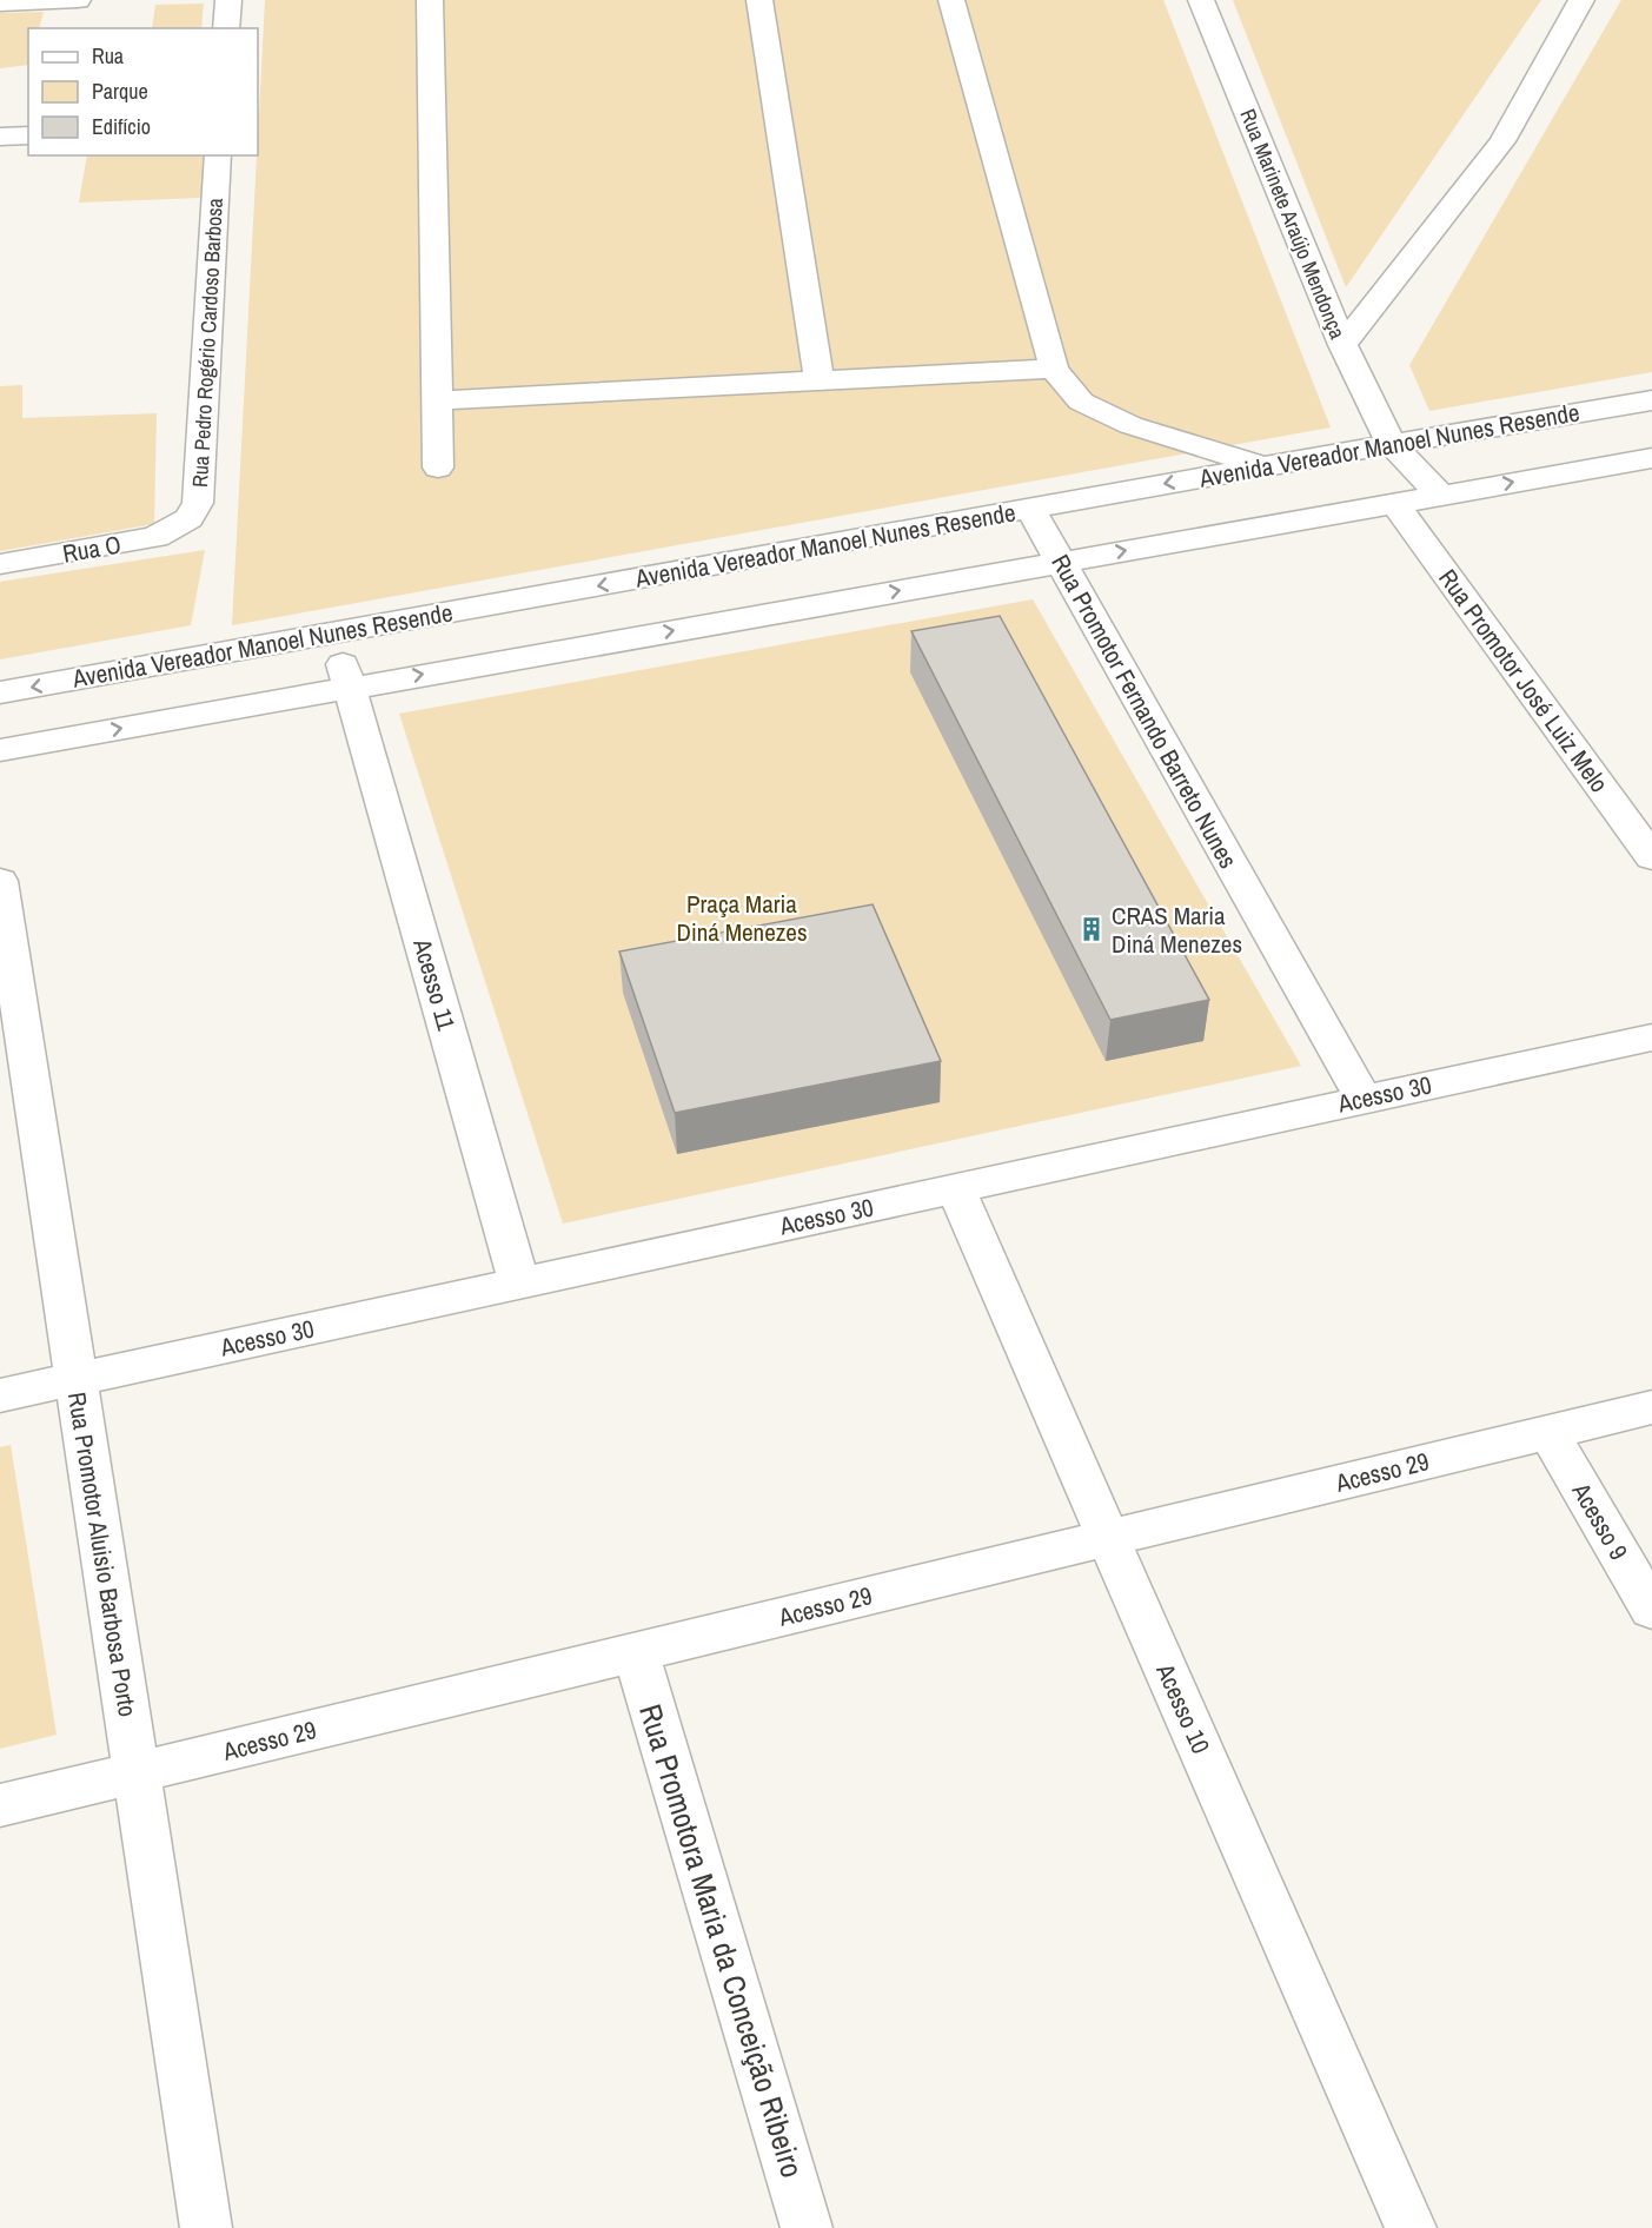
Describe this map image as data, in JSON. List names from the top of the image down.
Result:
{
  "streets": {
    "street": [
      "Rua Marinete Araújo Mendonça",
      "Rua Pedro Rogério Cardoso Barbosa",
      "Avenida Vereador Manoel Nunes Resende",
      "Rua O",
      "Rua Promotor José Luiz Melo",
      "Rua Promotor Fernando Barreto Nunes",
      "Acesso 11",
      "Acesso 30",
      "Acesso 29",
      "Acesso 9",
      "Rua Promotor Aluisio Barbosa Porto",
      "Acesso 10",
      "Rua Promotora Maria da Conceição Ribeiro"
    ]
  },
  "crossings": [
    ["Rua Marinete Araújo Mendonça", "Avenida Vereador Manoel Nunes Resende"],
    ["Rua Pedro Rogério Cardoso Barbosa", "Rua O"],
    ["Avenida Vereador Manoel Nunes Resende", "Rua Promotor Fernando Barreto Nunes"],
    ["Avenida Vereador Manoel Nunes Resende", "Acesso 11"],
    ["Rua Promotor Fernando Barreto Nunes", "Acesso 30"],
    ["Acesso 11", "Acesso 30"],
    ["Acesso 30", "Rua Promotor Aluisio Barbosa Porto"],
    ["Acesso 30", "Acesso 10"],
    ["Acesso 29", "Acesso 9"],
    ["Acesso 29", "Rua Promotor Aluisio Barbosa Porto"],
    ["Acesso 29", "Acesso 10"],
    ["Acesso 29", "Rua Promotora Maria da Conceição Ribeiro"]
  ],
  "parks": ["Praça Maria Diná Menezes"],
  "places": {
    "building": ["CRAS Maria Diná Menezes"]
  },
  "legend": ["Rua", "Parque", "Edifício"]
}
